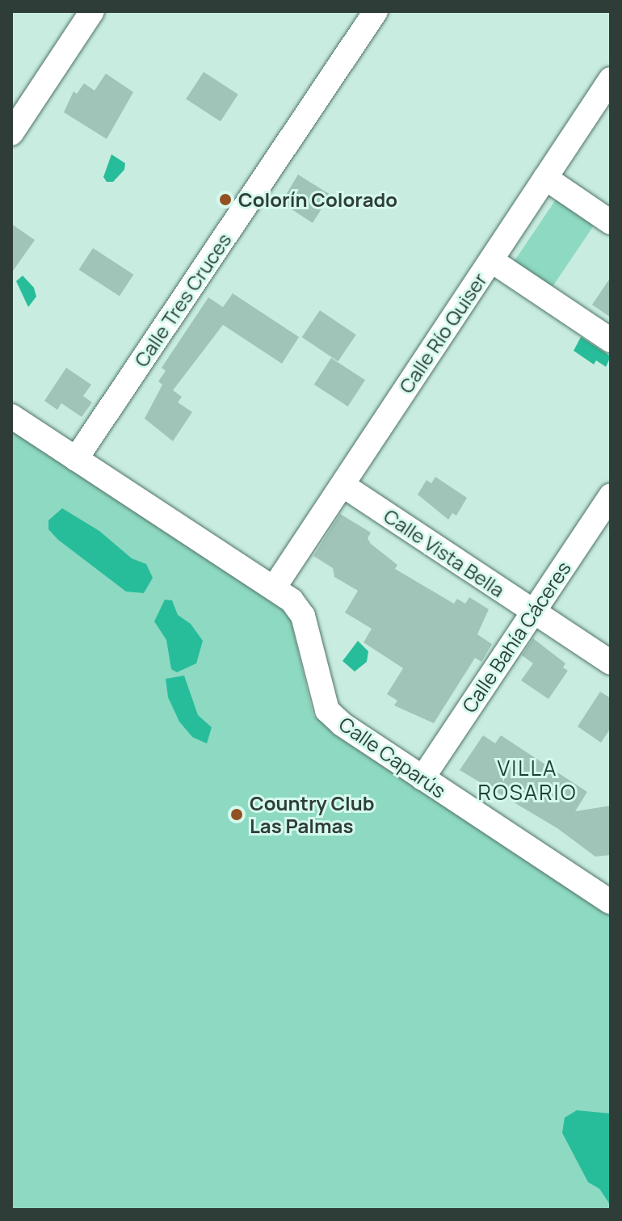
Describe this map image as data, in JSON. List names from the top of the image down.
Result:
{
  "streets": {
    "street": [
      "Calle Tres Cruces",
      "Calle Río Quiser",
      "Calle Vista Bella",
      "Calle Bahía Cáceres",
      "Calle Caparús"
    ]
  },
  "crossings": [
    ["Calle Tres Cruces", "Calle Caparús"],
    ["Calle Río Quiser", "Calle Vista Bella"],
    ["Calle Río Quiser", "Calle Caparús"],
    ["Calle Vista Bella", "Calle Bahía Cáceres"],
    ["Calle Bahía Cáceres", "Calle Caparús"]
  ],
  "districts": ["VILLA ROSARIO"],
  "places": ["Colorín Colorado", "Country Club Las Palmas"]
}
